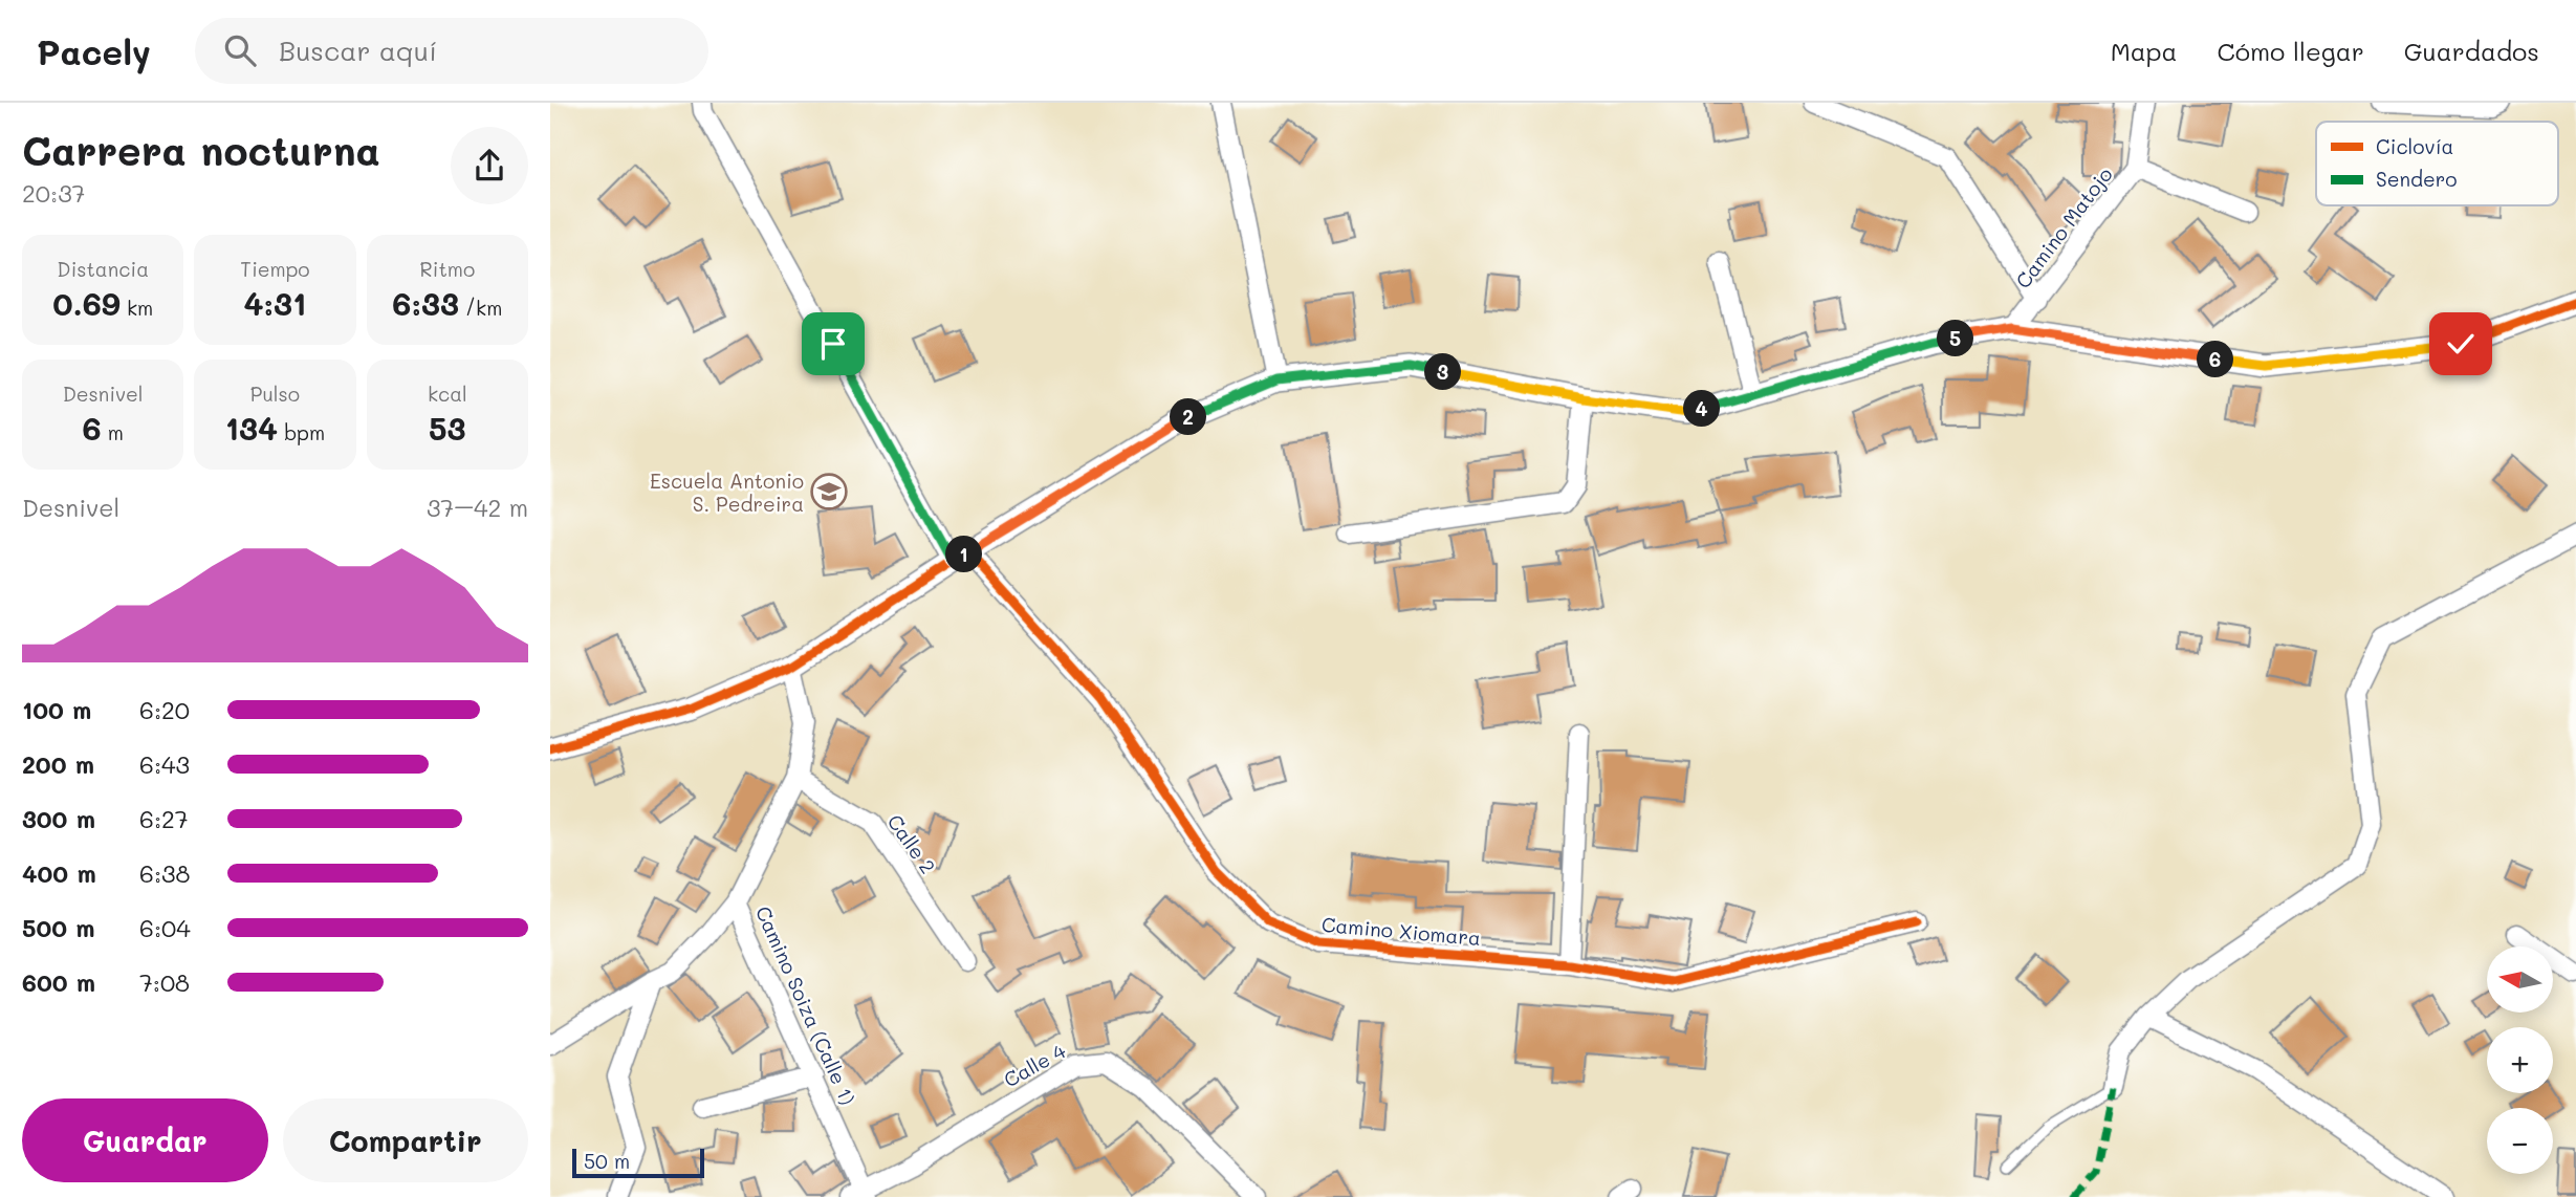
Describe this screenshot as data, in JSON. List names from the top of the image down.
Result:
{
  "streets": {
    "street": [
      "Camino Matojo",
      "Calle 2",
      "Camino Xiomara",
      "Camino Soiza (Calle 1)",
      "Calle 4"
    ]
  },
  "crossings": [
    ["Calle 2", "Camino Soiza (Calle 1)"],
    ["Camino Soiza (Calle 1)", "Calle 4"]
  ],
  "places": {
    "school or university": ["Escuela Antonio S. Pedreira"]
  },
  "legend": ["Ciclovía", "Sendero"],
  "scale_bar": "50 m",
  "north": "left",
  "page": {
    "header": "Pacely",
    "search": "Buscar aquí",
    "nav": ["Mapa", "Cómo llegar", "Guardados"],
    "heading": ["Carrera nocturna", "20:37"],
    "stats": [
      ["Distancia", "0.69 km"],
      ["Tiempo", "4:31"],
      ["Ritmo", "6:33 /km"],
      ["Desnivel", "6 m"],
      ["Pulso", "134 bpm"],
      ["kcal", "53"]
    ],
    "pins": [
      "5",
      "6",
      "3",
      "4",
      "2",
      "1"
    ],
    "chart": ["Desnivel", "37–42 m"],
    "list": [
      {
        "name": "100 m",
        "note": "6:20"
      },
      {
        "name": "200 m",
        "note": "6:43"
      },
      {
        "name": "300 m",
        "note": "6:27"
      },
      {
        "name": "400 m",
        "note": "6:38"
      },
      {
        "name": "500 m",
        "note": "6:04"
      },
      {
        "name": "600 m",
        "note": "7:08"
      }
    ],
    "map_buttons": ["+", "−"],
    "buttons": ["Guardar", "Compartir"],
    "scale": "50 m"
  }
}
